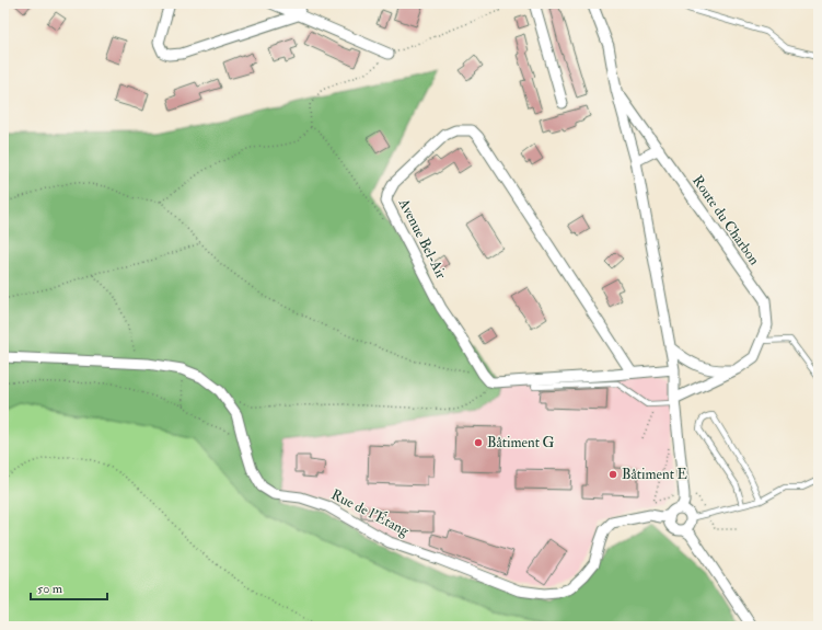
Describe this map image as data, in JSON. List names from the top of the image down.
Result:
{
  "streets": {
    "street": ["Route du Charbon", "Avenue Bel-Air", "Rue de l'Étang"]
  },
  "crossings": [
    ["Route du Charbon", "Rue de l'Étang"]
  ],
  "places": ["Bâtiment G", "Bâtiment E"],
  "scale_bar": "50 m"
}
